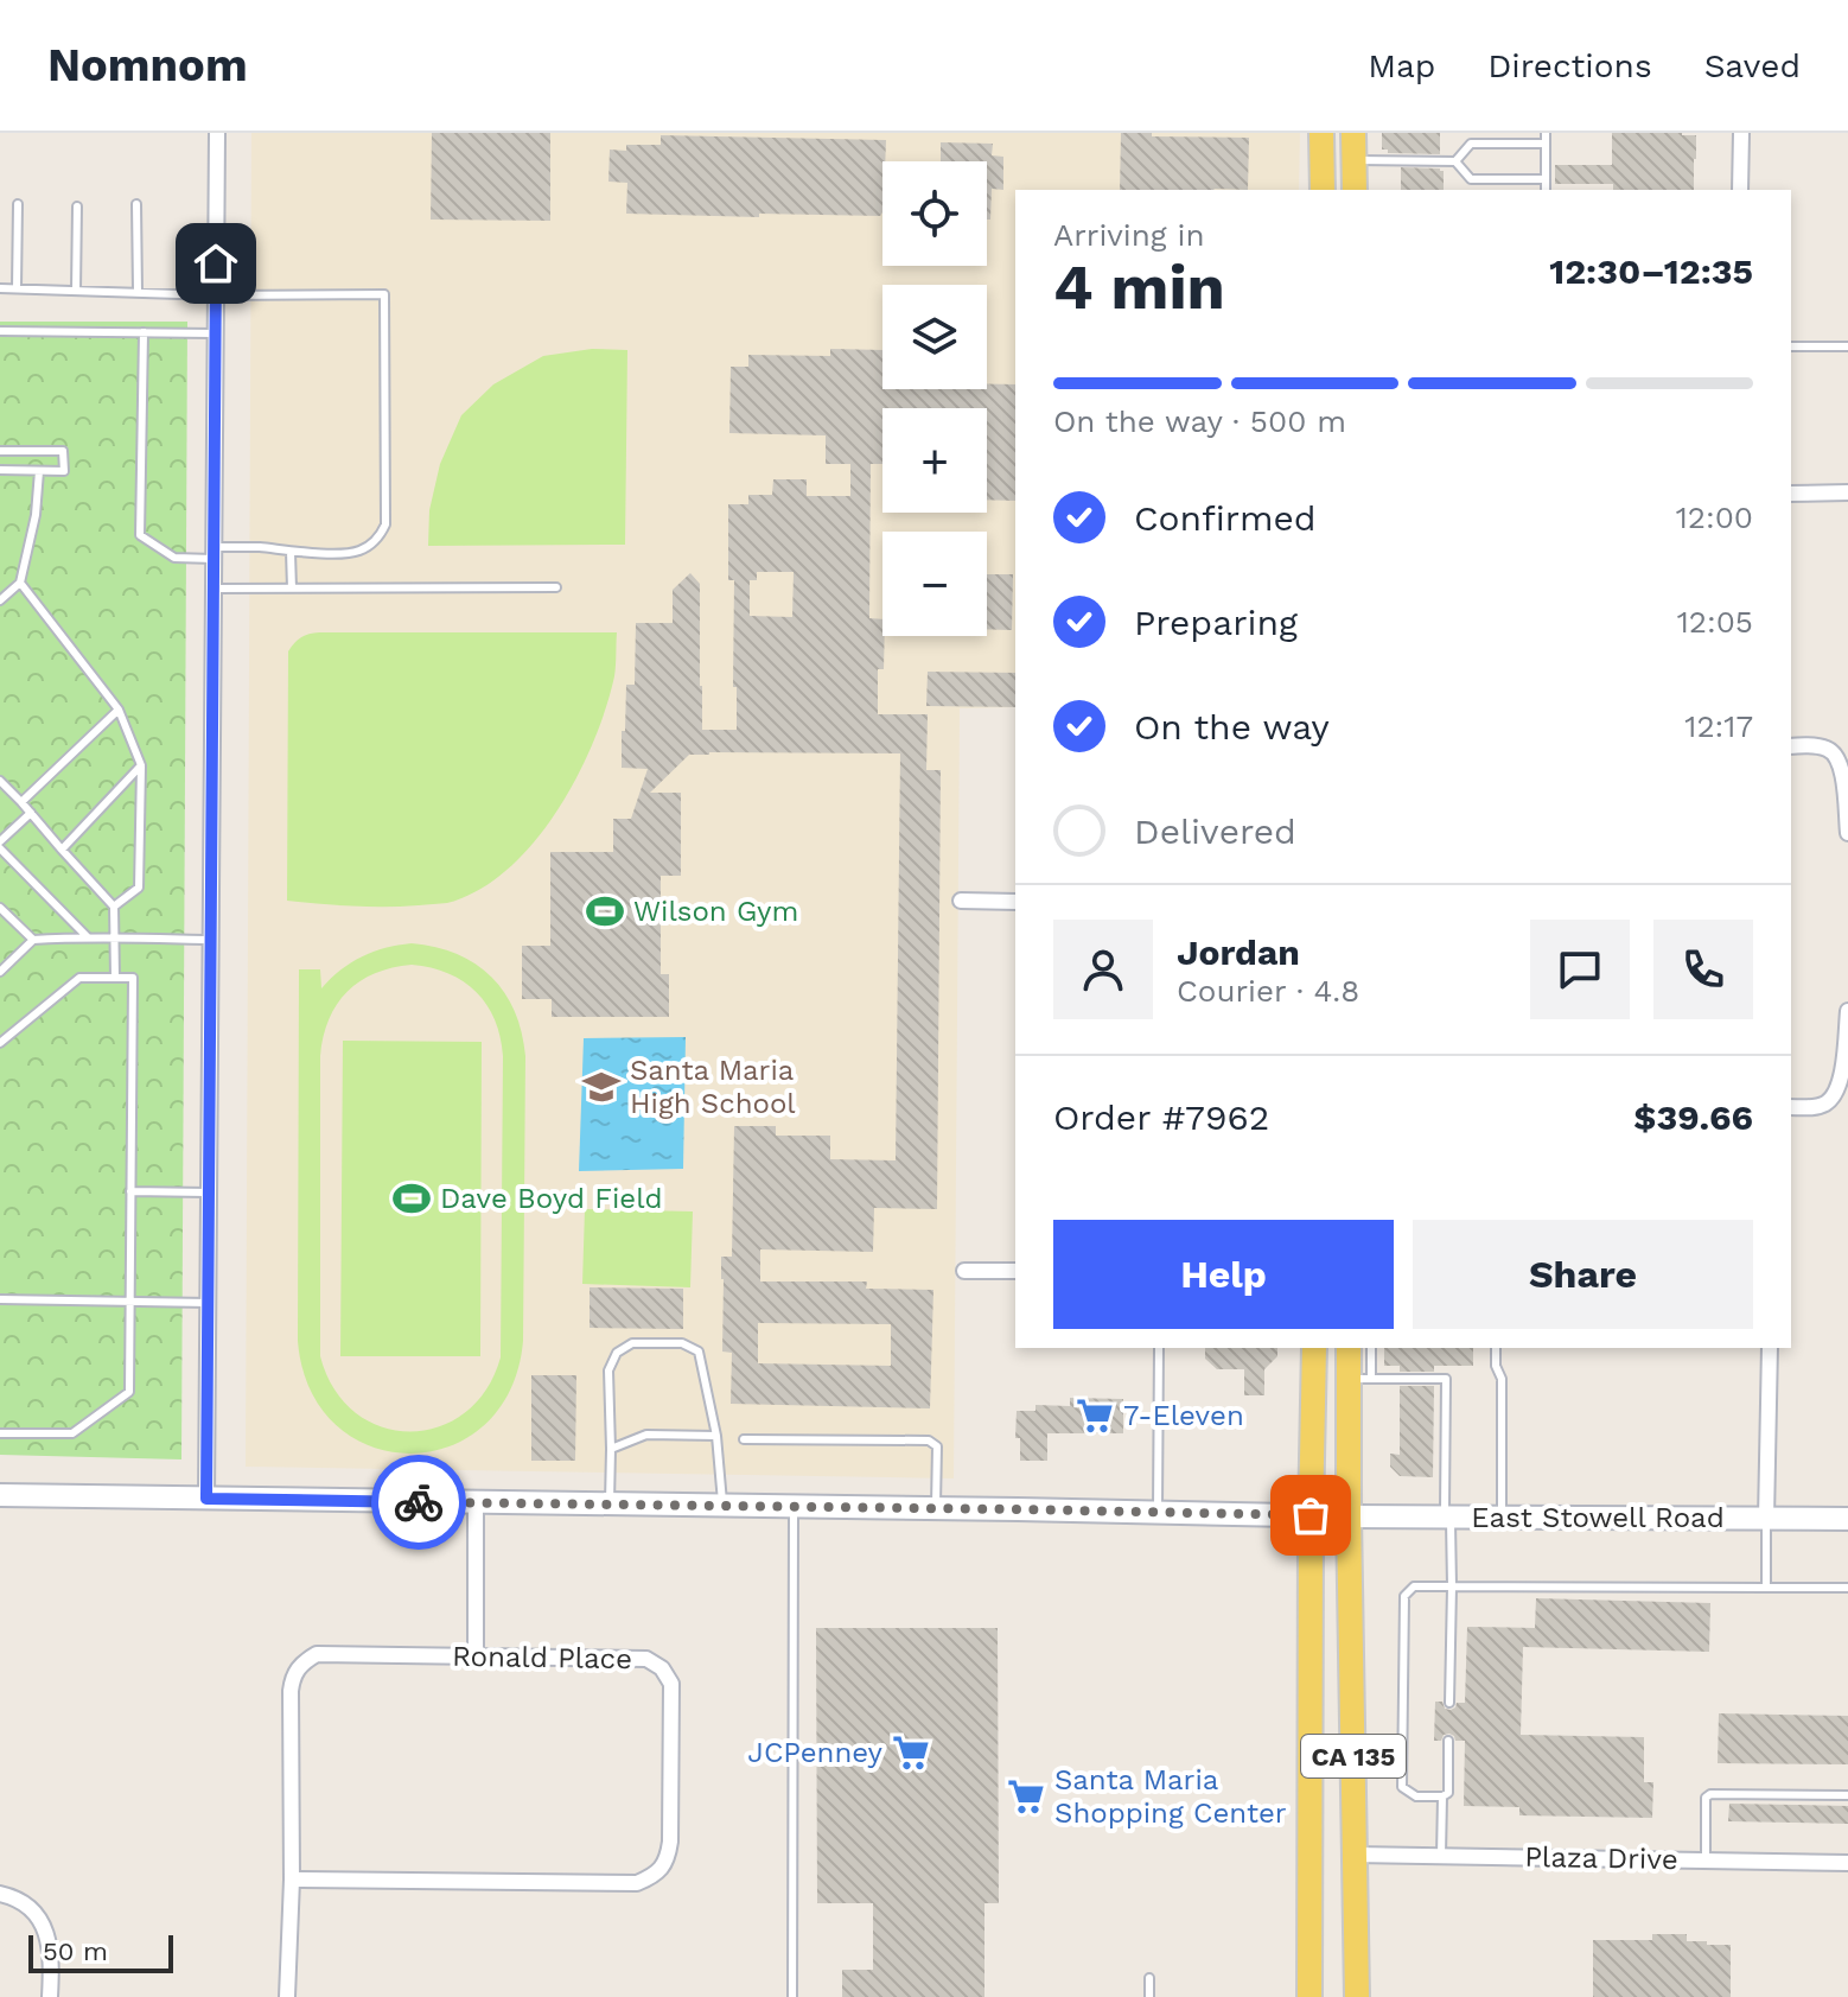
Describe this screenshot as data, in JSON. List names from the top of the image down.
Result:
{
  "streets": {
    "main road": ["East Stowell Road", "CA 135"],
    "street": ["Ronald Place", "Plaza Drive"]
  },
  "crossings": [
    ["East Stowell Road", "CA 135"],
    ["CA 135", "Plaza Drive"]
  ],
  "places": {
    "sports": ["Wilson Gym", "Dave Boyd Field"],
    "school or university": ["Santa Maria High School"],
    "supermarket": ["7-Eleven", "JCPenney", "Santa Maria Shopping Center"]
  },
  "scale_bar": "50 m",
  "page": {
    "header": "Nomnom",
    "nav": ["Map", "Directions", "Saved"],
    "map_buttons": ["+", "−"],
    "heading": ["4 min", "Arriving in", "12:30–12:35"],
    "panel": [
      "Jordan",
      "Courier · 4.8",
      "Order #7962",
      "$39.66"
    ],
    "bar": "On the way · 500 m",
    "list": [
      ["Confirmed", "12:00"],
      ["Preparing", "12:05"],
      ["On the way", "12:17"],
      "Delivered"
    ],
    "buttons": ["Help", "Share"],
    "scale": "50 m"
  }
}
